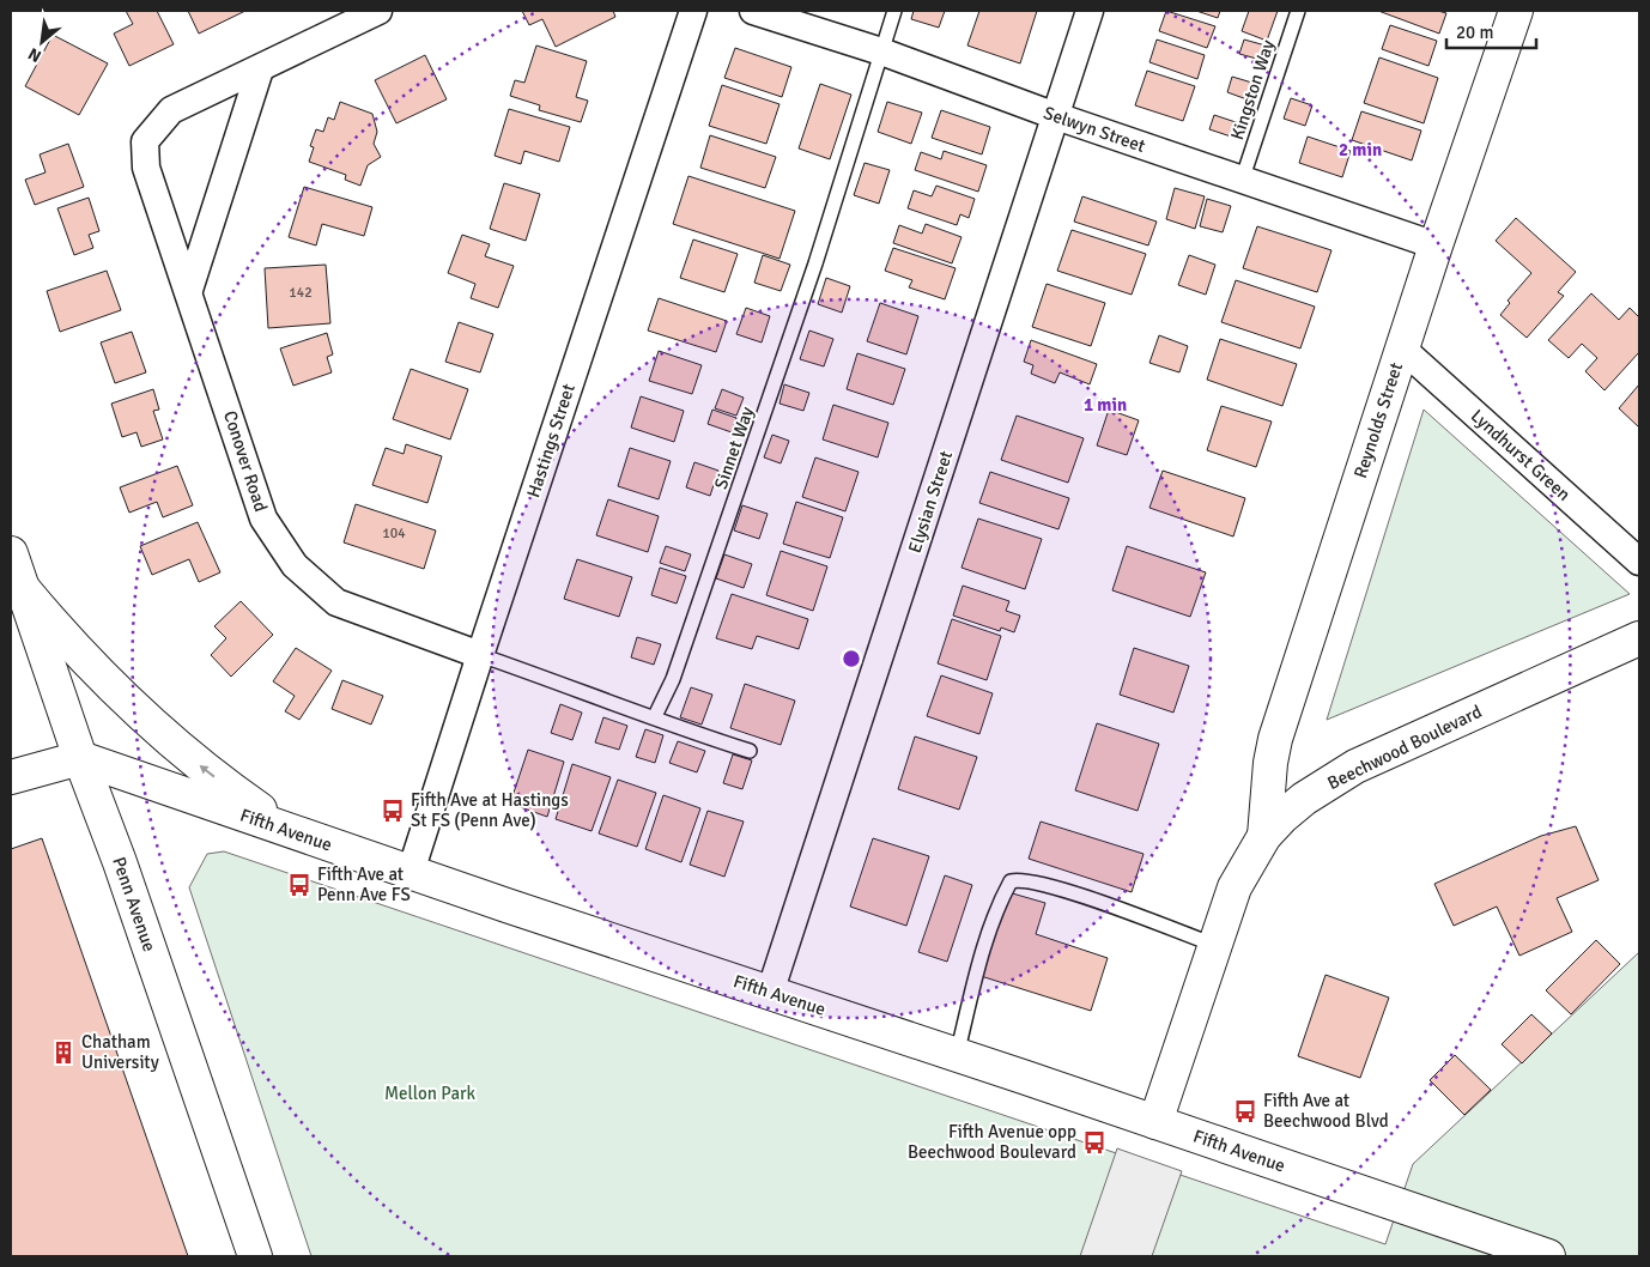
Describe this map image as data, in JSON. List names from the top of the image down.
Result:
{
  "streets": {
    "main road": [
      "Reynolds Street",
      "Beechwood Boulevard",
      "Fifth Avenue",
      "Penn Avenue"
    ],
    "street": [
      "Selwyn Street",
      "Hastings Street",
      "Lyndhurst Green",
      "Conover Road",
      "Elysian Street"
    ],
    "lane": ["Kingston Way", "Sinnet Way"]
  },
  "crossings": [
    ["Kingston Way", "Selwyn Street"],
    ["Selwyn Street", "Reynolds Street"],
    ["Selwyn Street", "Sinnet Way"],
    ["Selwyn Street", "Elysian Street"],
    ["Reynolds Street", "Lyndhurst Green"],
    ["Reynolds Street", "Beechwood Boulevard"],
    ["Hastings Street", "Conover Road"],
    ["Hastings Street", "Fifth Avenue"],
    ["Elysian Street", "Fifth Avenue"],
    ["Beechwood Boulevard", "Fifth Avenue"],
    ["Fifth Avenue", "Penn Avenue"]
  ],
  "parks": ["Mellon Park"],
  "places": {
    "bus stop": [
      "Fifth Ave at Hastings St FS (Penn Ave)",
      "Fifth Ave at Penn Ave FS",
      "Fifth Ave at Beechwood Blvd",
      "Fifth Avenue opp Beechwood Boulevard"
    ],
    "building": ["Chatham University"]
  },
  "house_numbers": ["142", "104"],
  "scale_bar": "20 m",
  "north": "bottom left",
  "rings": ["2 min", "1 min"]
}
